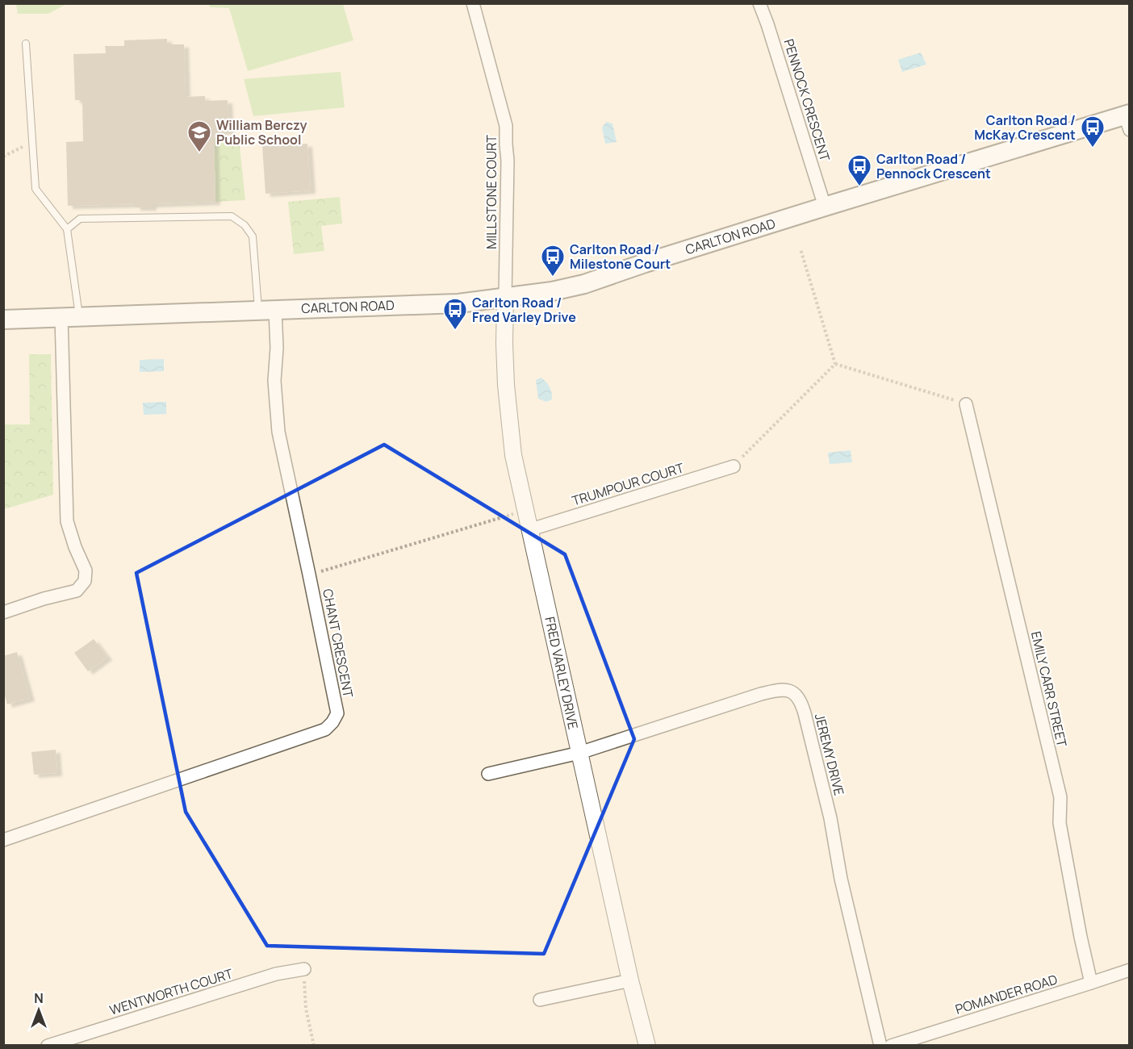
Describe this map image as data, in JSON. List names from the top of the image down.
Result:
{
  "streets": {
    "main road": ["CARLTON ROAD"],
    "street": [
      "PENNOCK CRESCENT",
      "MILLSTONE COURT",
      "TRUMPOUR COURT",
      "CHANT CRESCENT",
      "FRED VARLEY DRIVE",
      "EMILY CARR STREET",
      "JEREMY DRIVE",
      "WENTWORTH COURT",
      "POMANDER ROAD"
    ]
  },
  "crossings": [
    ["PENNOCK CRESCENT", "CARLTON ROAD"],
    ["MILLSTONE COURT", "CARLTON ROAD"],
    ["MILLSTONE COURT", "FRED VARLEY DRIVE"],
    ["CARLTON ROAD", "CHANT CRESCENT"],
    ["CARLTON ROAD", "FRED VARLEY DRIVE"],
    ["TRUMPOUR COURT", "FRED VARLEY DRIVE"],
    ["FRED VARLEY DRIVE", "JEREMY DRIVE"],
    ["EMILY CARR STREET", "POMANDER ROAD"]
  ],
  "places": {
    "bus stop": [
      "Carlton Road / McKay Crescent",
      "Carlton Road / Pennock Crescent",
      "Carlton Road / Milestone Court",
      "Carlton Road / Fred Varley Drive"
    ],
    "school or university": ["William Berczy Public School"]
  },
  "north": "top"
}
